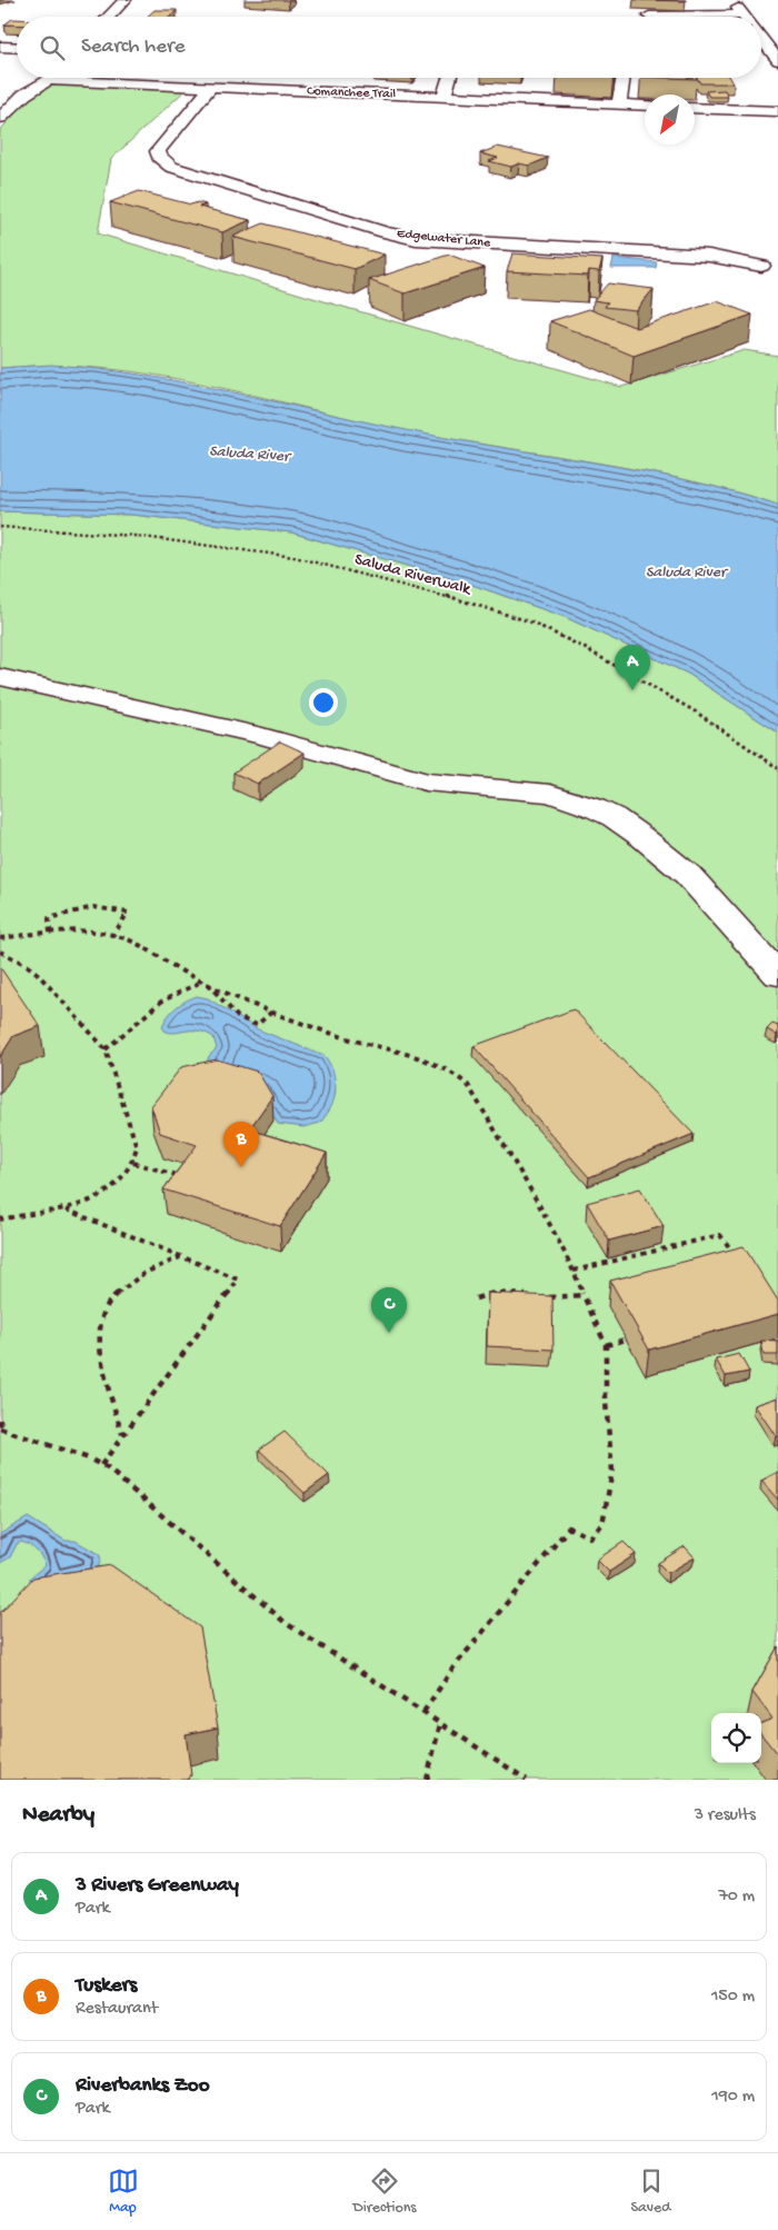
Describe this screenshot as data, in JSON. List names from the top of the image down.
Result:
{
  "streets": {
    "street": ["Comanchee Trail", "Edgewater Lane"],
    "path": ["Saluda Riverwalk"]
  },
  "crossings": [
    ["Comanchee Trail", "Edgewater Lane"]
  ],
  "water": ["Saluda River"],
  "north": "bottom left",
  "page": {
    "search": "Search here",
    "pins": ["A", "B", "C"],
    "heading": ["Nearby", "3 results"],
    "list": [
      {
        "mark": "A",
        "name": "3 Rivers Greenway",
        "note": "Park",
        "value": "70 m"
      },
      {
        "mark": "B",
        "name": "Tuskers",
        "note": "Restaurant",
        "value": "150 m"
      },
      {
        "mark": "C",
        "name": "Riverbanks Zoo",
        "note": "Park",
        "value": "190 m"
      }
    ],
    "nav": ["Map", "Directions", "Saved"]
  }
}
